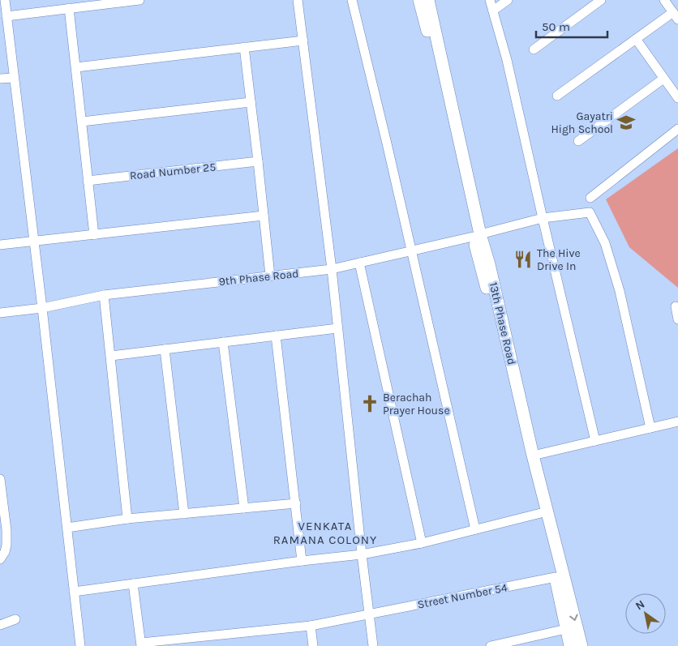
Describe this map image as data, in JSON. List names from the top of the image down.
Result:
{
  "streets": {
    "street": [
      "Road Number 25",
      "9th Phase Road",
      "13th Phase Road",
      "Street Number 54"
    ]
  },
  "crossings": [
    ["9th Phase Road", "13th Phase Road"],
    ["13th Phase Road", "Street Number 54"]
  ],
  "districts": ["VENKATA RAMANA COLONY"],
  "places": {
    "school or university": ["Gayatri High School"],
    "restaurant": ["The Hive Drive In"],
    "church": ["Berachah Prayer House"]
  },
  "scale_bar": "50 m",
  "north": "top left"
}
